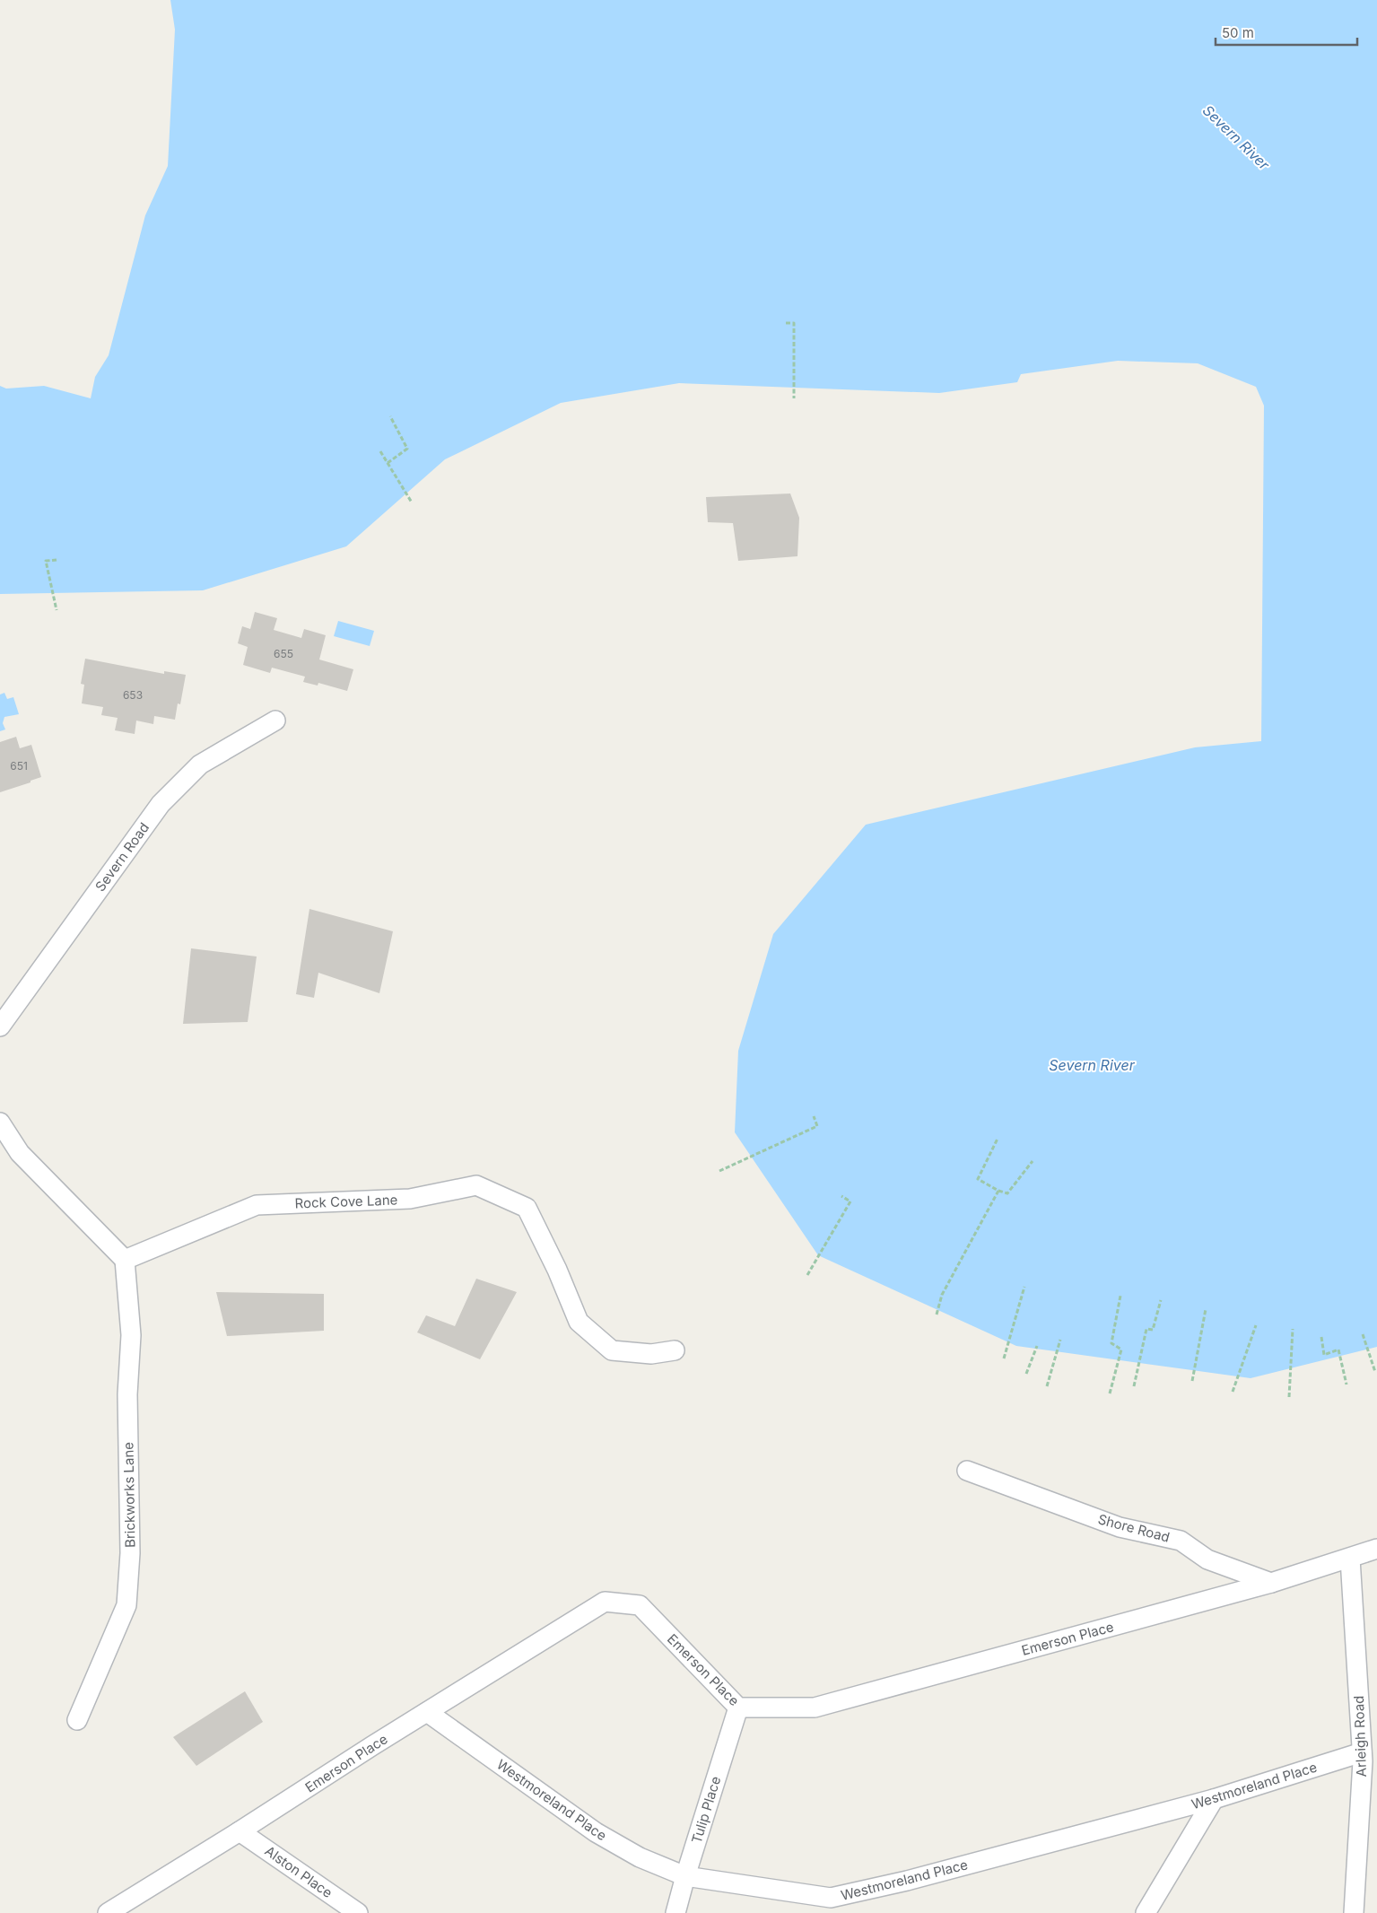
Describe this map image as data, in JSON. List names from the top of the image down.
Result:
{
  "streets": {
    "street": [
      "Severn Road",
      "Rock Cove Lane",
      "Brickworks Lane",
      "Shore Road",
      "Emerson Place",
      "Arleigh Road",
      "Westmoreland Place",
      "Tulip Place",
      "Alston Place"
    ]
  },
  "crossings": [
    ["Rock Cove Lane", "Brickworks Lane"],
    ["Shore Road", "Emerson Place"],
    ["Emerson Place", "Arleigh Road"],
    ["Emerson Place", "Westmoreland Place"],
    ["Emerson Place", "Tulip Place"],
    ["Emerson Place", "Alston Place"],
    ["Arleigh Road", "Westmoreland Place"],
    ["Westmoreland Place", "Tulip Place"]
  ],
  "water": ["Severn River"],
  "house_numbers": ["655", "653", "651"],
  "scale_bar": "50 m"
}
